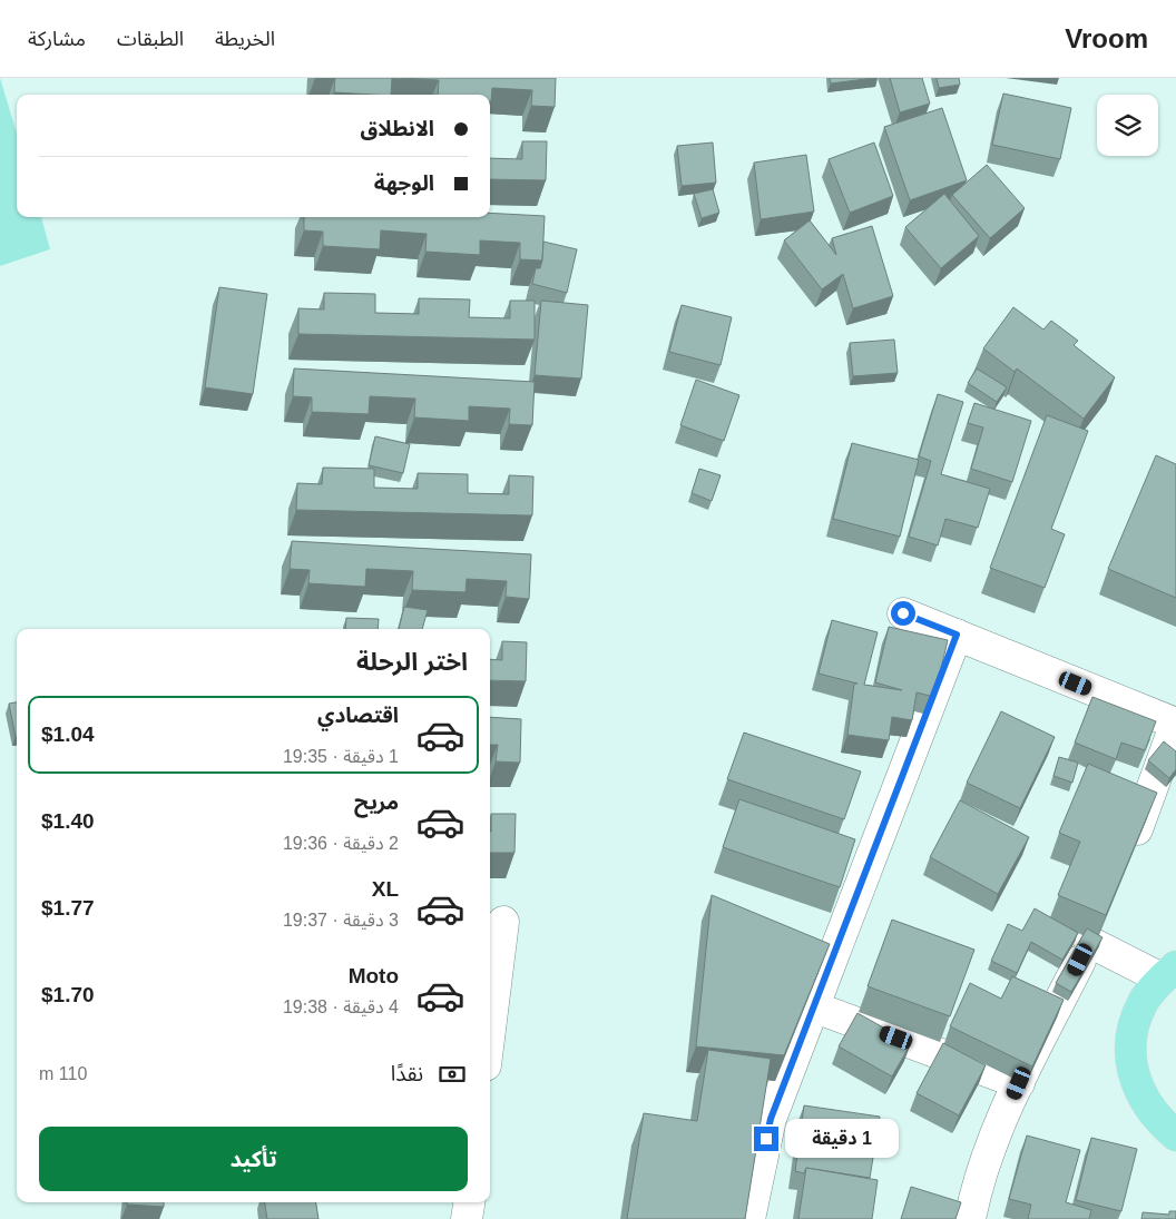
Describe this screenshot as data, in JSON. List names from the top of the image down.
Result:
{
  "page": {
    "header": "Vroom",
    "nav": ["الخريطة", "الطبقات", "مشاركة"],
    "banner": ["الانطلاق", "الوجهة"],
    "heading": "اختر الرحلة",
    "list": [
      {
        "name": "اقتصادي",
        "note": "1 دقيقة · 19:35",
        "value": "$1.04"
      },
      {
        "name": "مريح",
        "note": "2 دقيقة · 19:36",
        "value": "$1.40"
      },
      {
        "name": "XL",
        "note": "3 دقيقة · 19:37",
        "value": "$1.77"
      },
      {
        "name": "Moto",
        "note": "4 دقيقة · 19:38",
        "value": "$1.70"
      }
    ],
    "pay": ["نقدًا", "110 m"],
    "buttons": "تأكيد",
    "bubble": "1 دقيقة"
  }
}
